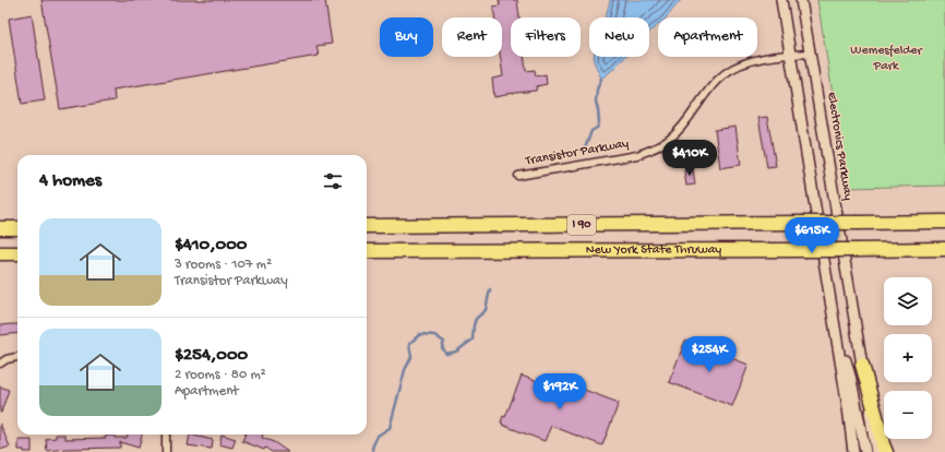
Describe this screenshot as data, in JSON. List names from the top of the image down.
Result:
{
  "streets": {
    "highway": ["I 90", "New York State Thruway"],
    "main road": ["Electronics Parkway"],
    "street": ["Transistor Parkway"]
  },
  "crossings": [
    ["Electronics Parkway", "Transistor Parkway"]
  ],
  "parks": ["Wemesfelder Park"],
  "page": {
    "chip": [
      "Buy",
      "Rent",
      "Filters",
      "New",
      "Apartment"
    ],
    "price": [
      "$410K",
      "$615K",
      "$254K",
      "$192K"
    ],
    "heading": "4 homes",
    "list": [
      {
        "name": "$410,000",
        "note": "3 rooms · 107 m² · Transistor Parkway"
      },
      {
        "name": "$254,000",
        "note": "2 rooms · 80 m² · Apartment"
      }
    ],
    "map_buttons": ["+", "−"]
  }
}
